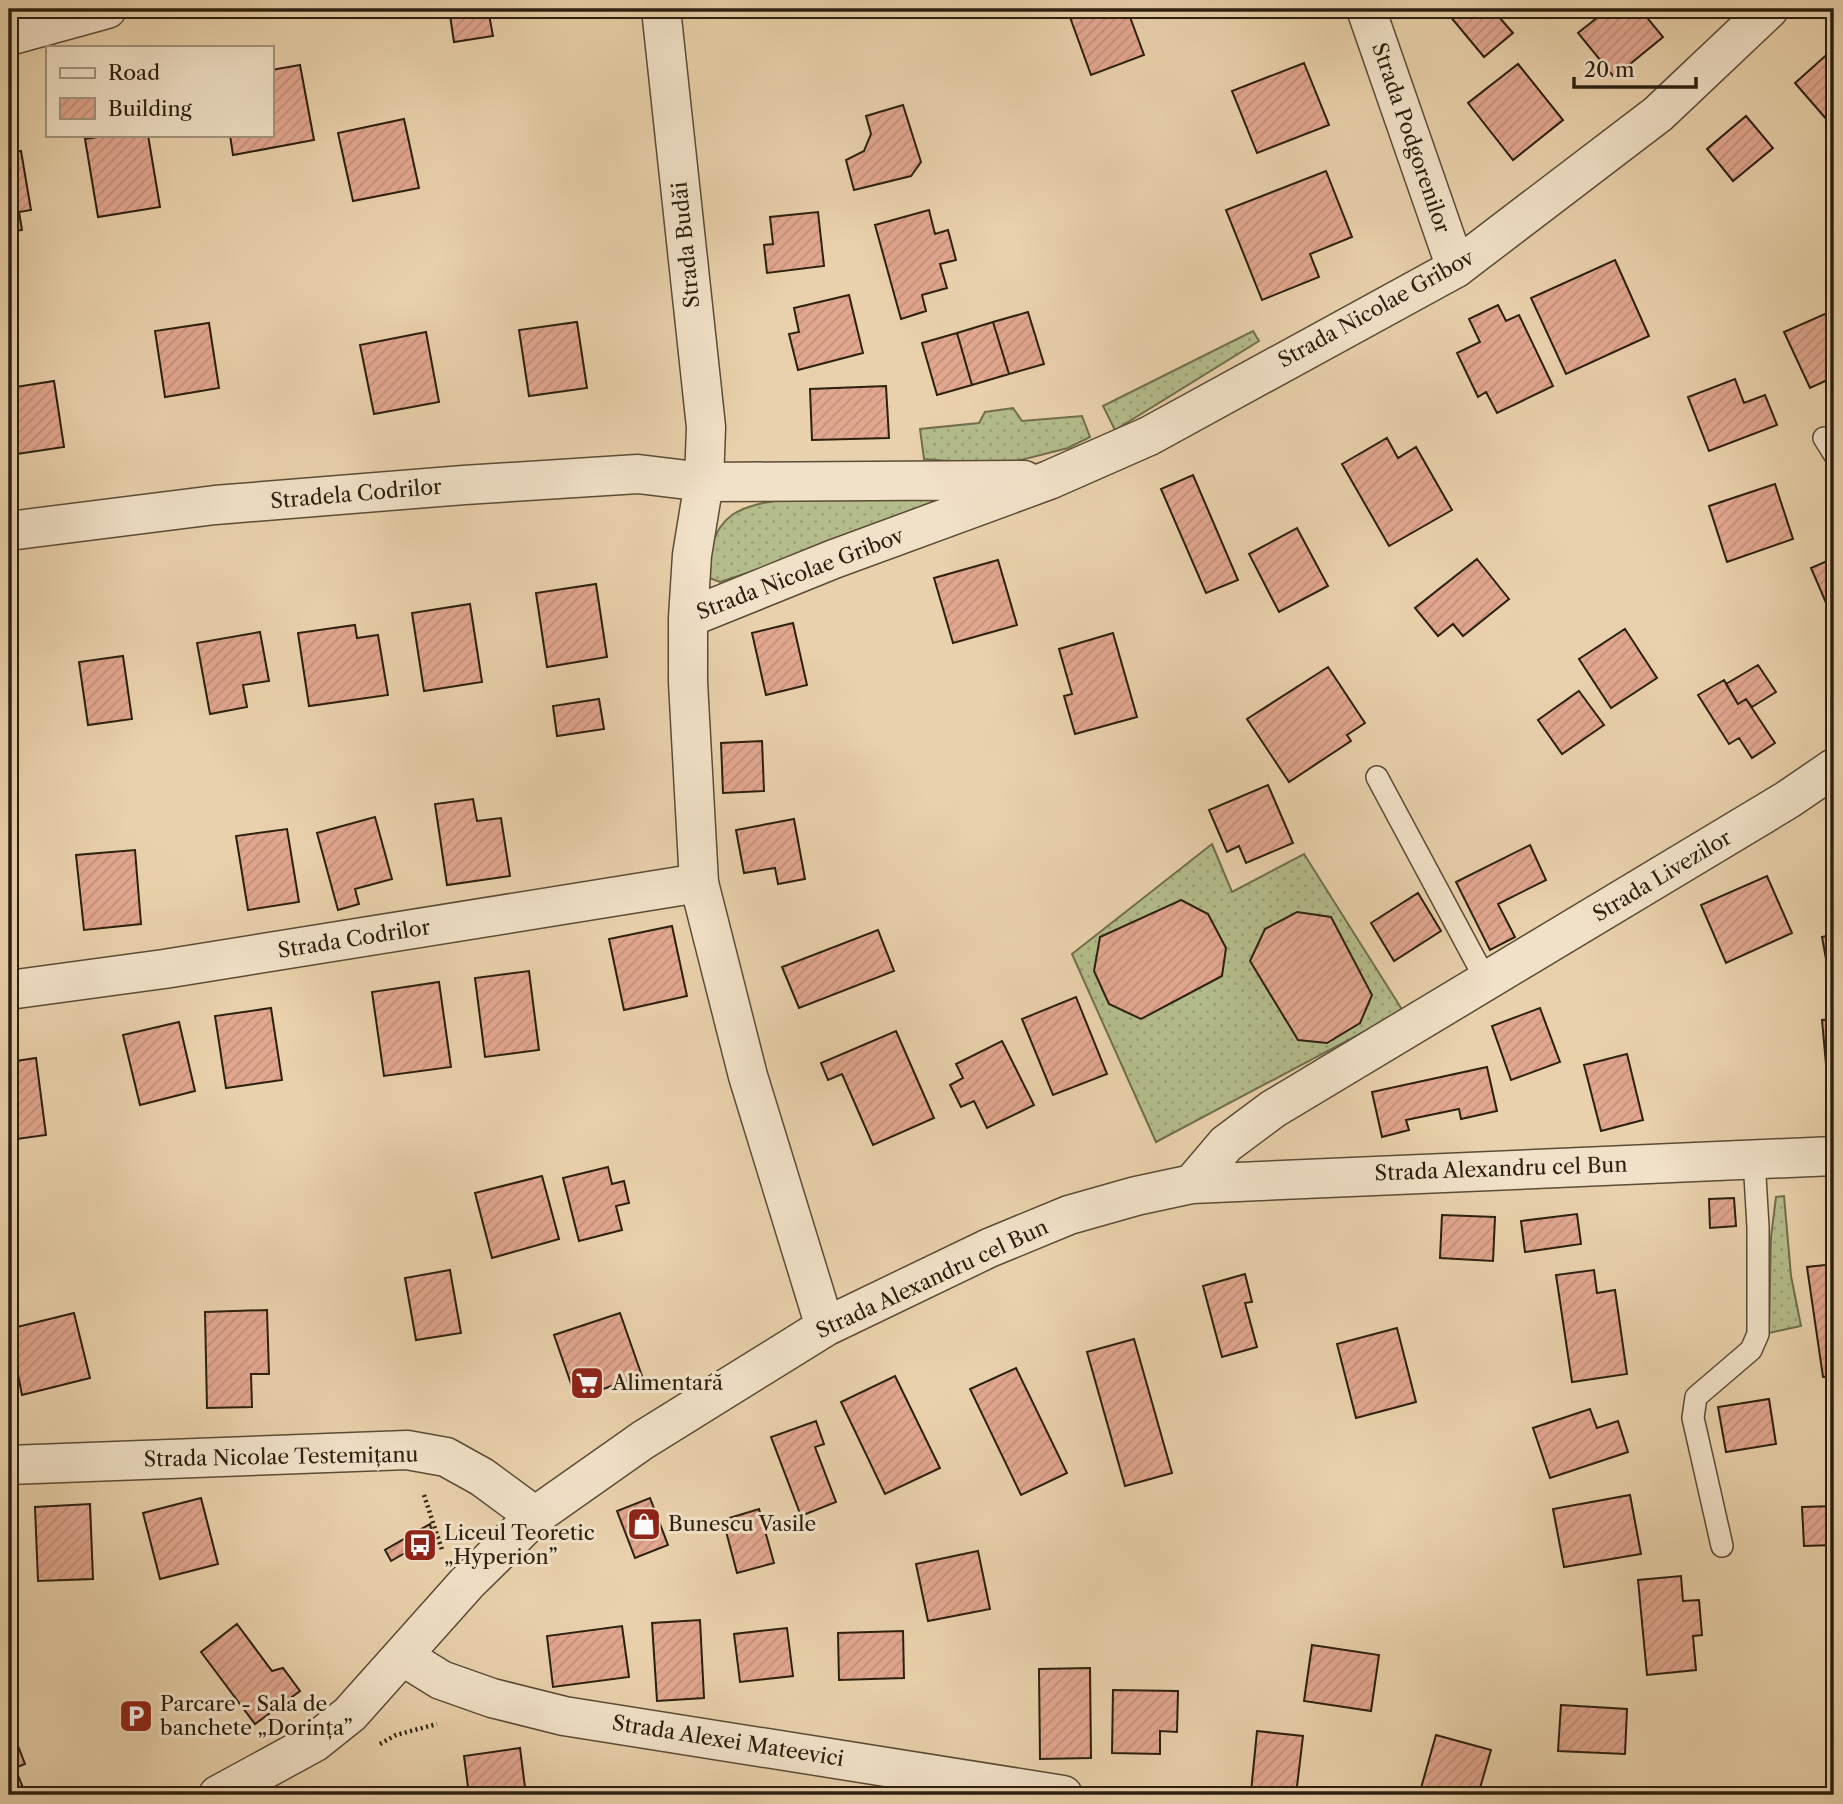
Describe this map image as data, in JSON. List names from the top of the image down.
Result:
{
  "streets": {
    "street": [
      "Strada Podgorenilor",
      "Strada Budăi",
      "Strada Nicolae Gribov",
      "Stradela Codrilor",
      "Strada Livezilor",
      "Strada Codrilor",
      "Strada Alexandru cel Bun",
      "Strada Nicolae Testemițanu",
      "Strada Alexei Mateevici"
    ]
  },
  "crossings": [
    ["Strada Podgorenilor", "Strada Nicolae Gribov"],
    ["Strada Budăi", "Strada Nicolae Gribov"],
    ["Strada Budăi", "Stradela Codrilor"],
    ["Strada Nicolae Gribov", "Stradela Codrilor"],
    ["Strada Livezilor", "Strada Alexandru cel Bun"],
    ["Strada Alexandru cel Bun", "Strada Nicolae Testemițanu"],
    ["Strada Alexandru cel Bun", "Strada Alexei Mateevici"]
  ],
  "places": {
    "supermarket": ["Alimentară"],
    "shop": ["Bunescu Vasile"],
    "bus stop": ["Liceul Teoretic „Hyperion”"],
    "parking": ["Parcare - Sala de banchete „Dorința”"]
  },
  "legend": ["Road", "Building"],
  "scale_bar": "20 m"
}
